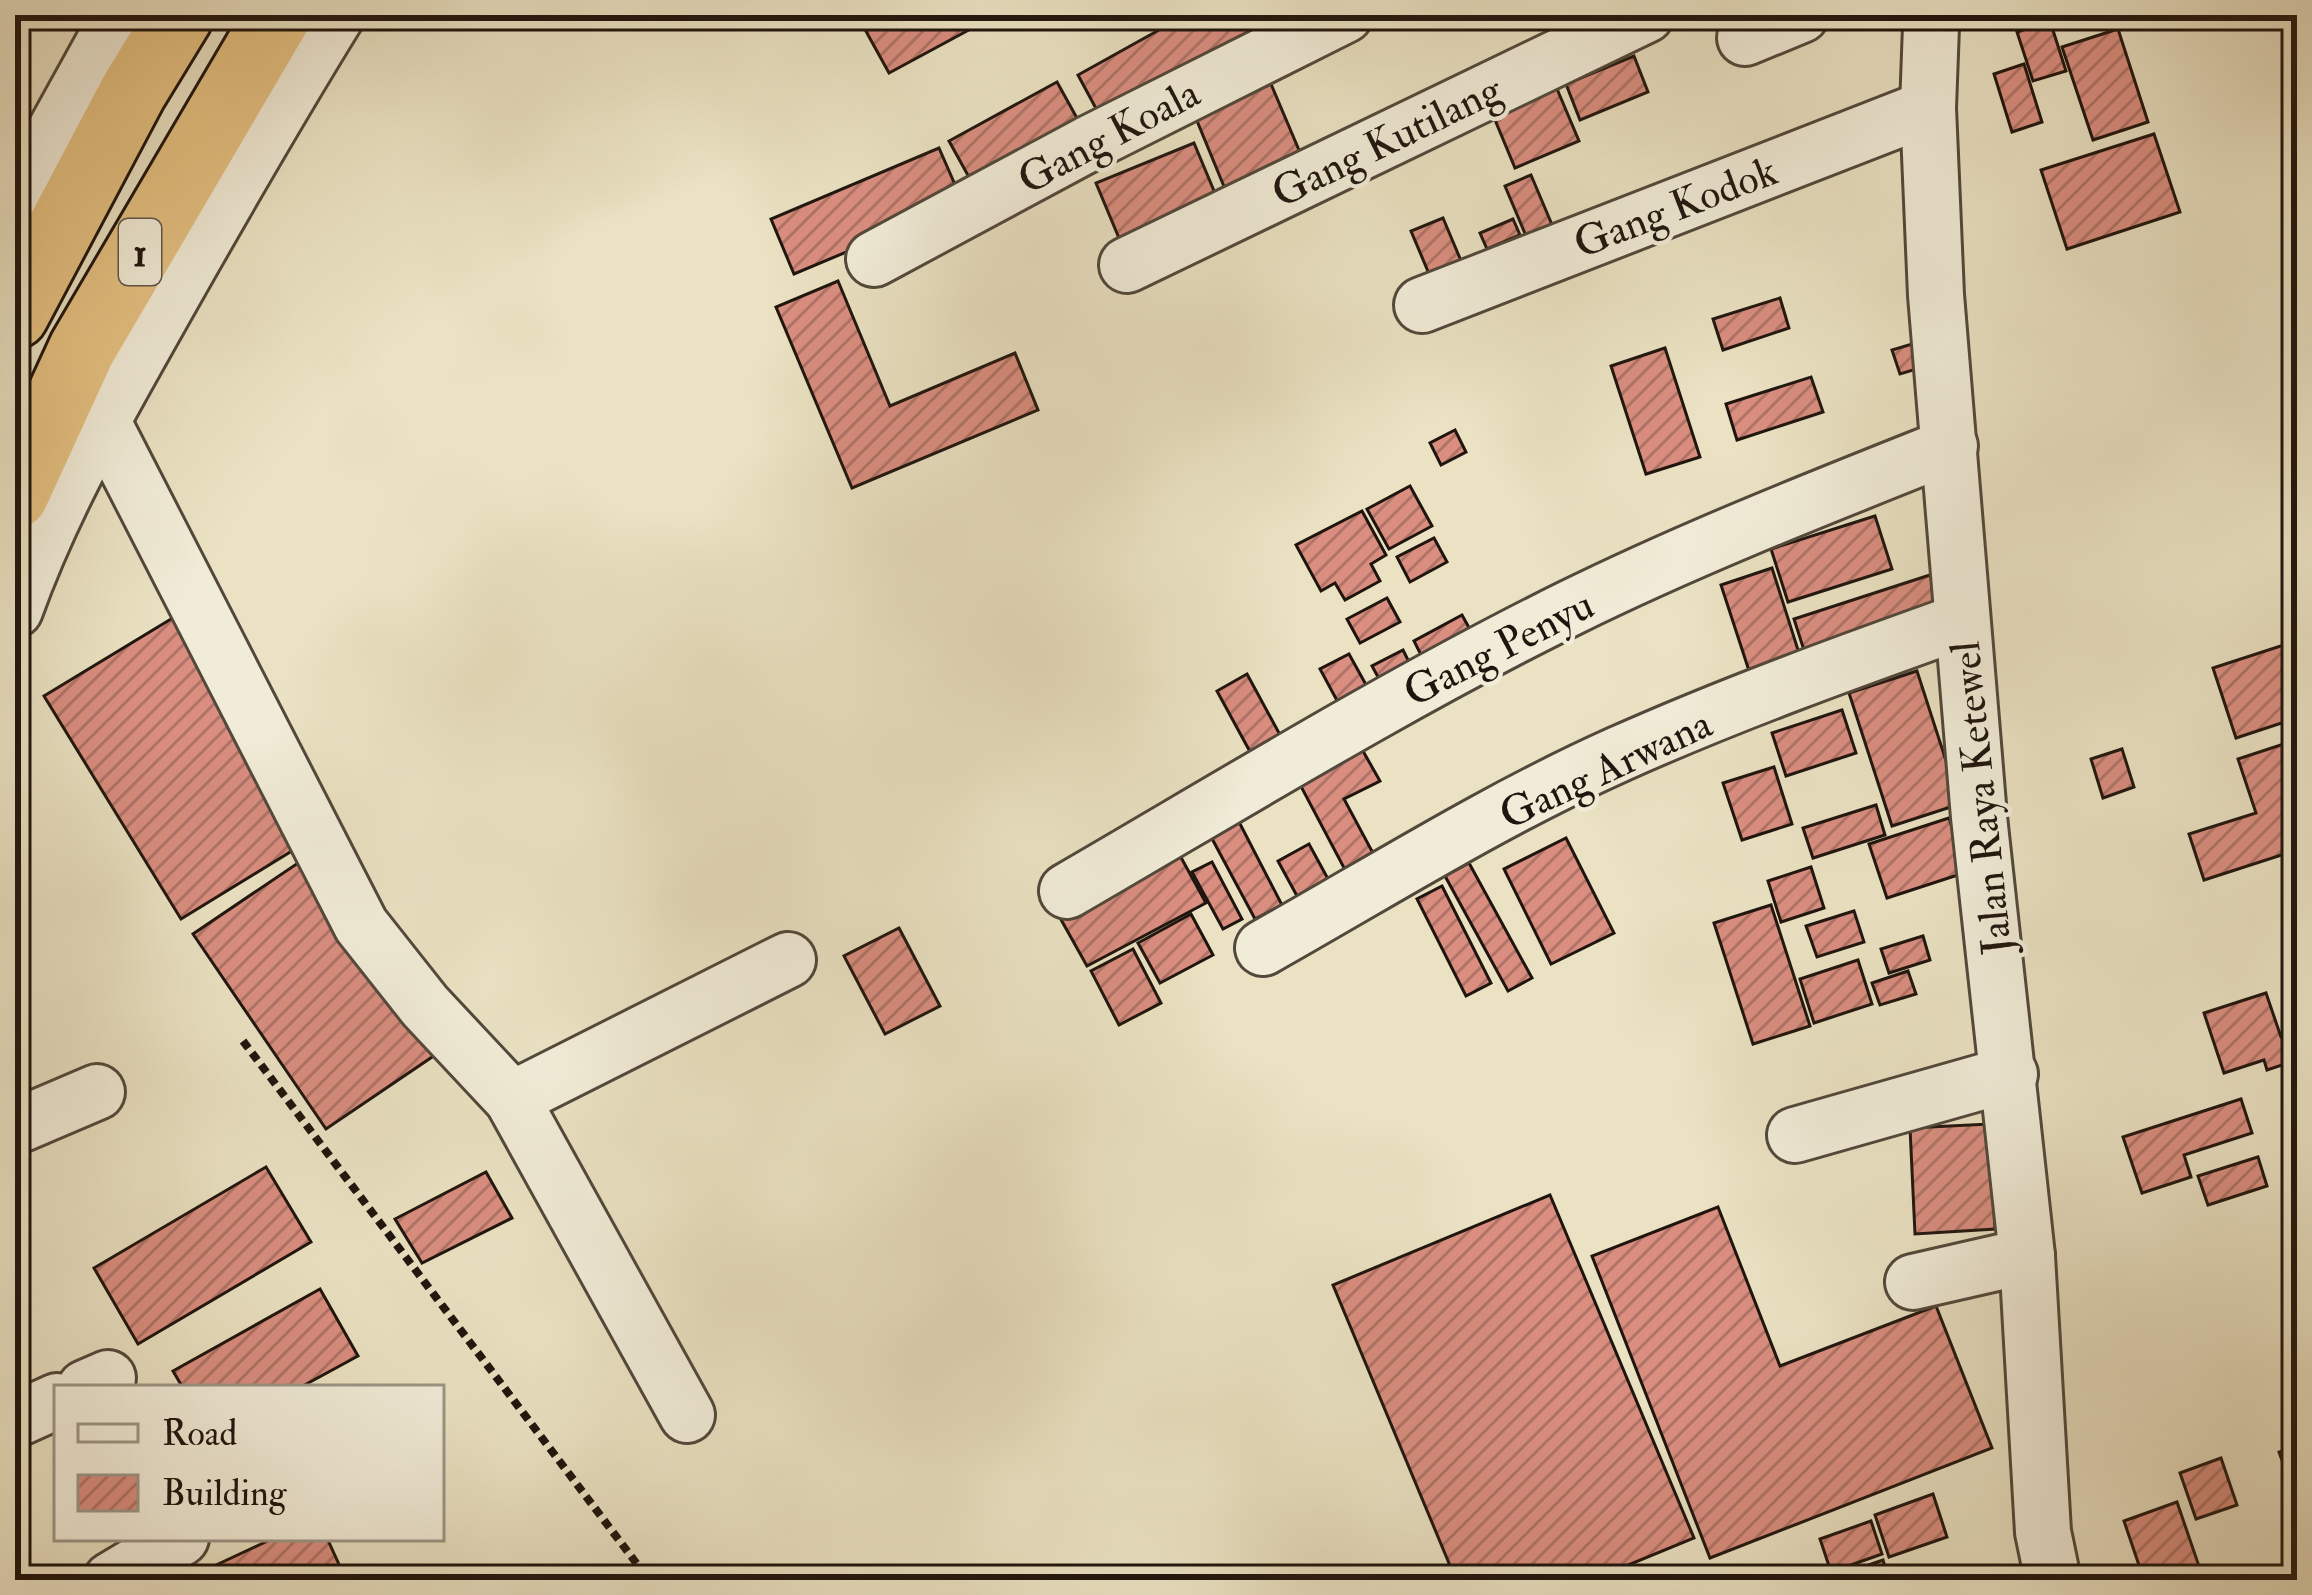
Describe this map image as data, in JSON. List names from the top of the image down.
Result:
{
  "streets": {
    "highway": ["1"],
    "street": [
      "Gang Koala",
      "Gang Kutilang",
      "Gang Kodok",
      "Gang Penyu",
      "Gang Arwana",
      "Jalan Raya Ketewel"
    ]
  },
  "crossings": [
    ["Gang Kodok", "Jalan Raya Ketewel"],
    ["Gang Penyu", "Jalan Raya Ketewel"],
    ["Gang Arwana", "Jalan Raya Ketewel"]
  ],
  "legend": ["Road", "Building"]
}
